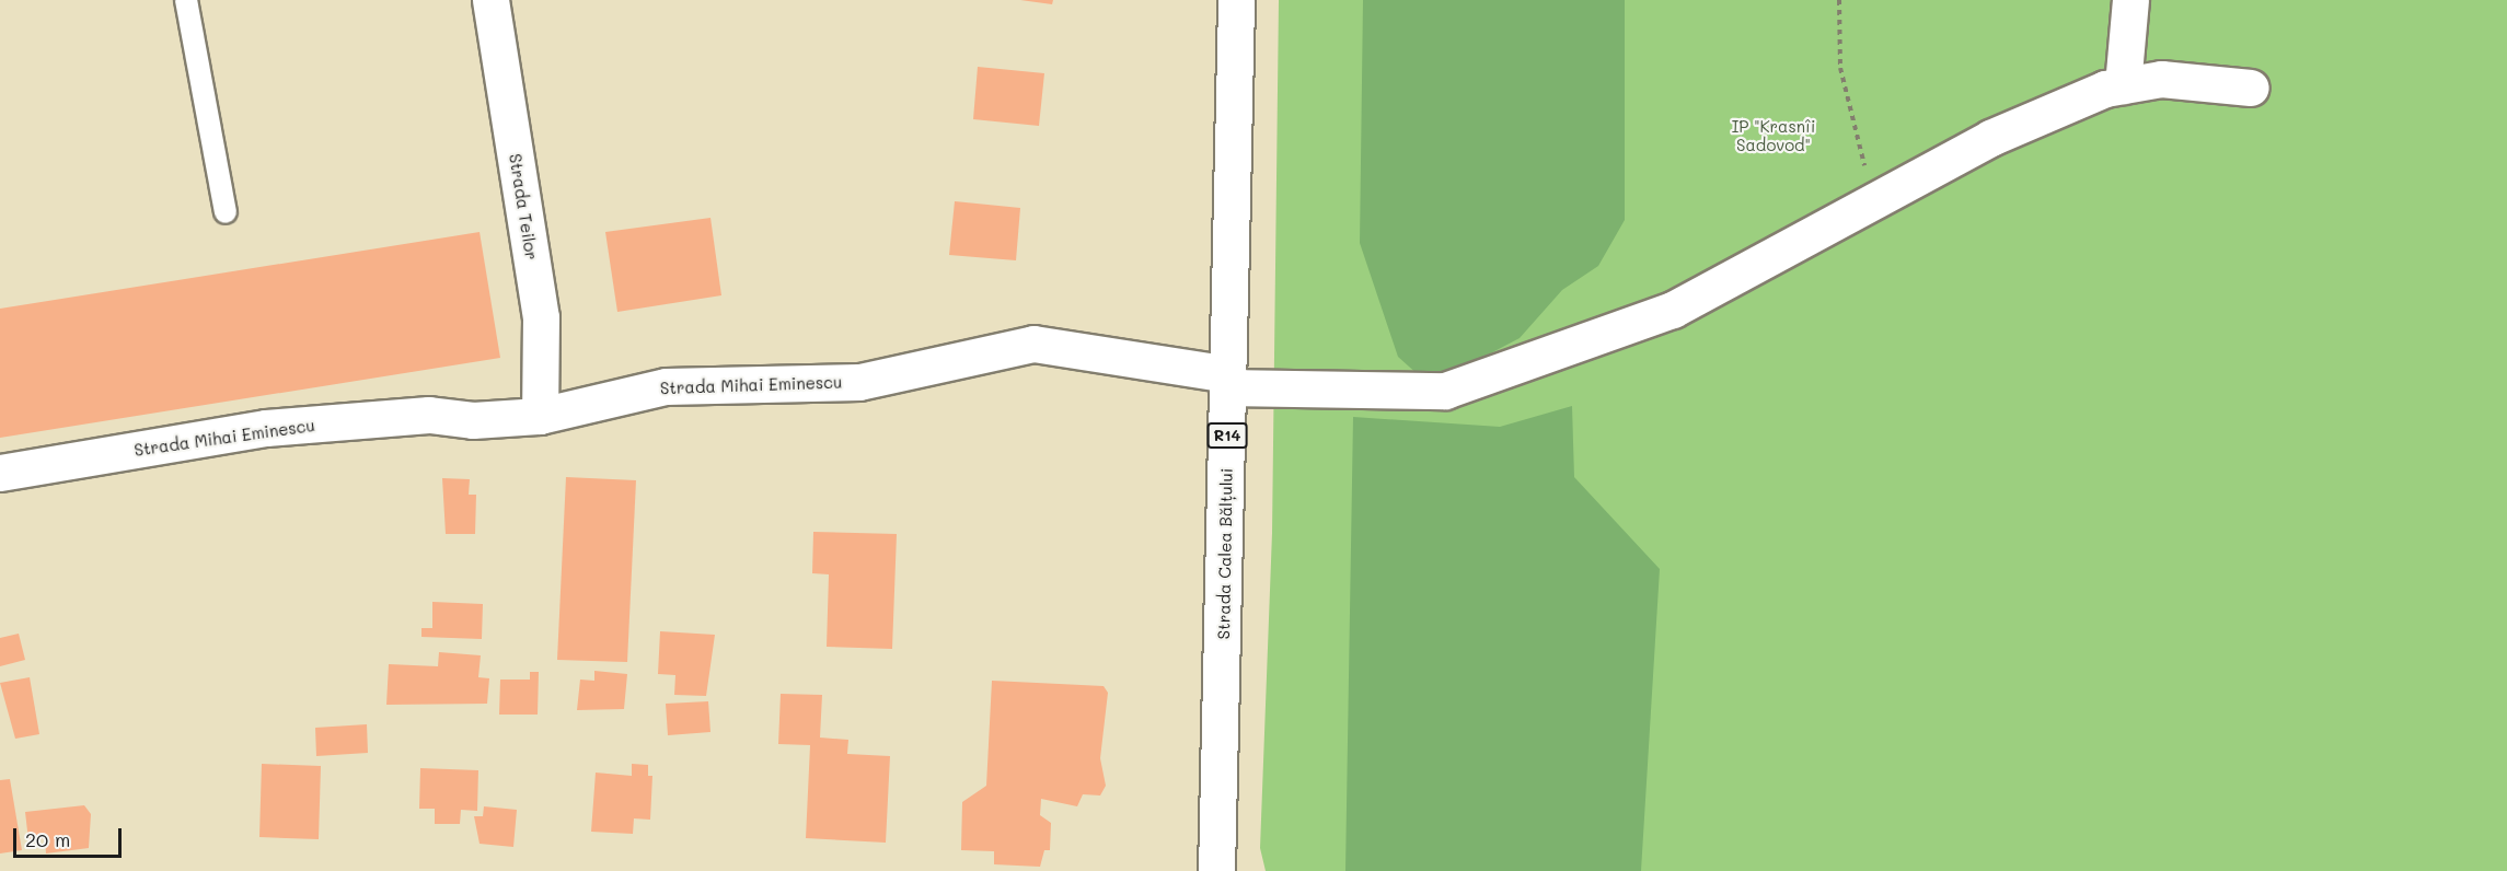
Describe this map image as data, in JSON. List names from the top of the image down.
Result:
{
  "streets": {
    "street": [
      "Strada Teilor",
      "Strada Mihai Eminescu",
      "R14",
      "Strada Calea Bălțului"
    ]
  },
  "crossings": [
    ["Strada Teilor", "Strada Mihai Eminescu"],
    ["Strada Mihai Eminescu", "Strada Calea Bălțului"]
  ],
  "parks": ["IP \"Krasnîi Sadovod\""],
  "scale_bar": "20 m"
}
